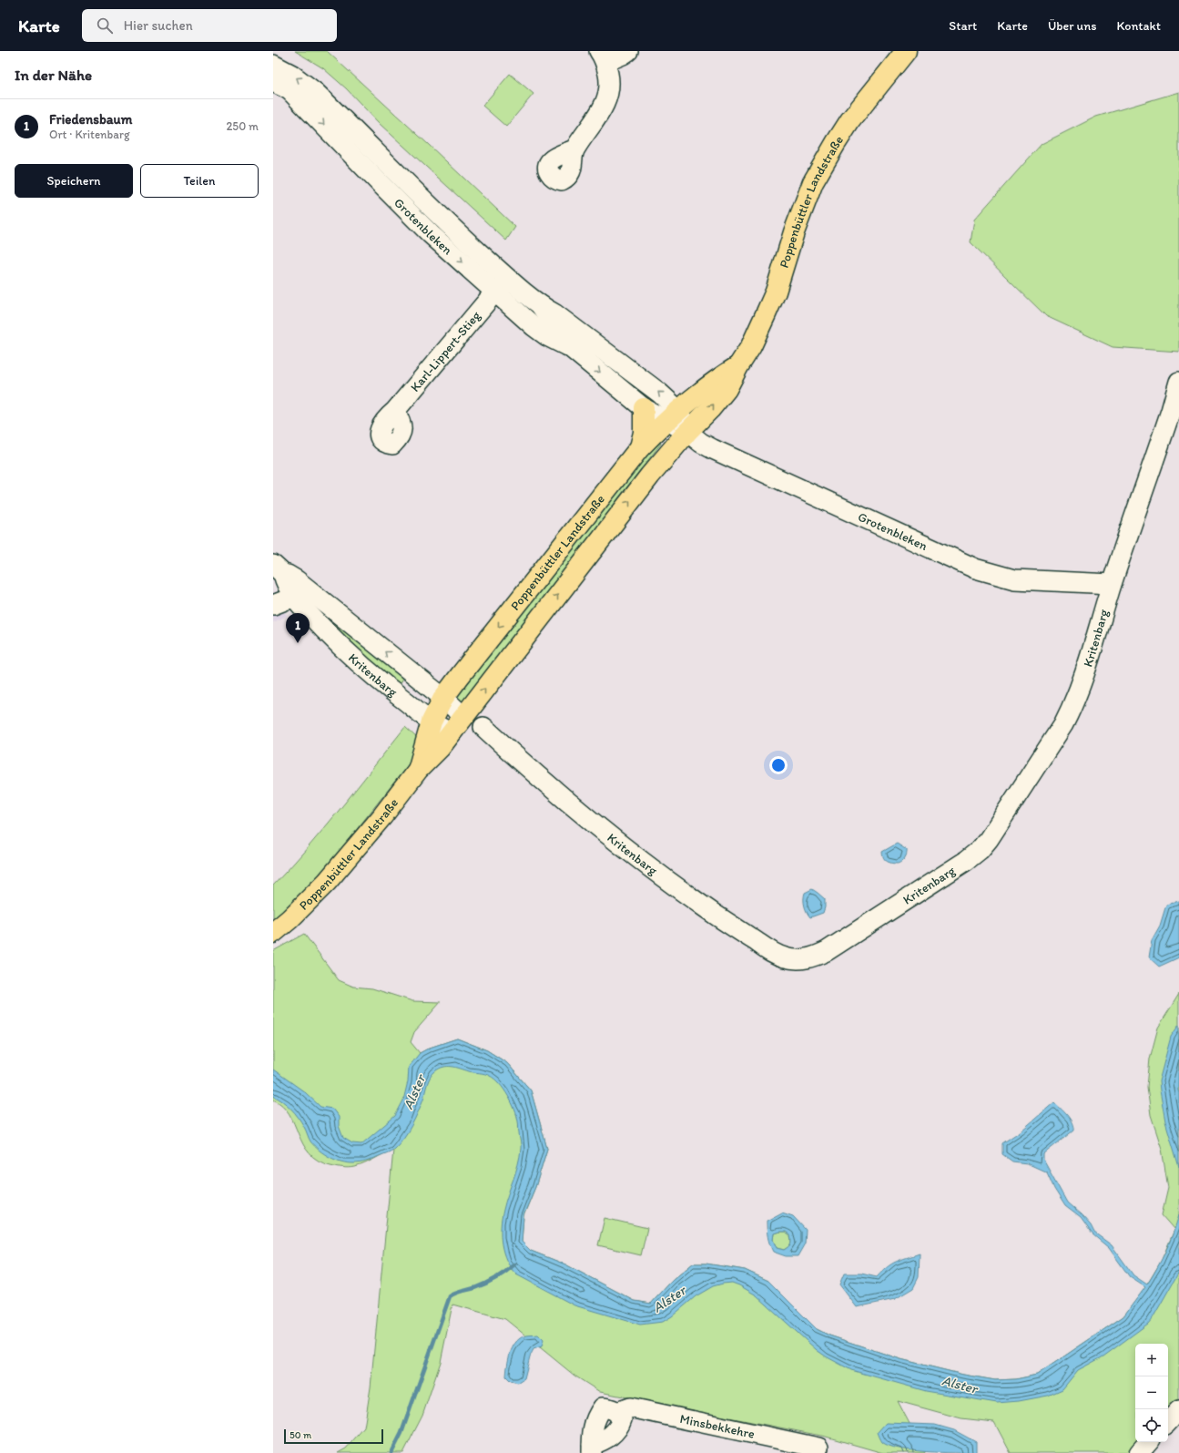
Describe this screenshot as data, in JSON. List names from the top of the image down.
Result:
{
  "streets": {
    "main road": ["Poppenbüttler Landstraße"],
    "street": [
      "Grotenbleken",
      "Karl-Lippert-Stieg",
      "Kritenbarg",
      "Minsbekkehre"
    ]
  },
  "crossings": [
    ["Poppenbüttler Landstraße", "Grotenbleken"],
    ["Poppenbüttler Landstraße", "Kritenbarg"],
    ["Grotenbleken", "Karl-Lippert-Stieg"],
    ["Grotenbleken", "Kritenbarg"]
  ],
  "water": ["Alster"],
  "scale_bar": "50 m",
  "page": {
    "header": "Karte",
    "search": "Hier suchen",
    "nav": [
      "Start",
      "Karte",
      "Über uns",
      "Kontakt"
    ],
    "heading": "In der Nähe",
    "list": [
      {
        "mark": "1",
        "name": "Friedensbaum",
        "note": "Ort · Kritenbarg",
        "value": "250 m"
      }
    ],
    "buttons": ["Speichern", "Teilen"],
    "pins": "1",
    "map_buttons": ["+", "−"],
    "scale": "50 m"
  }
}
